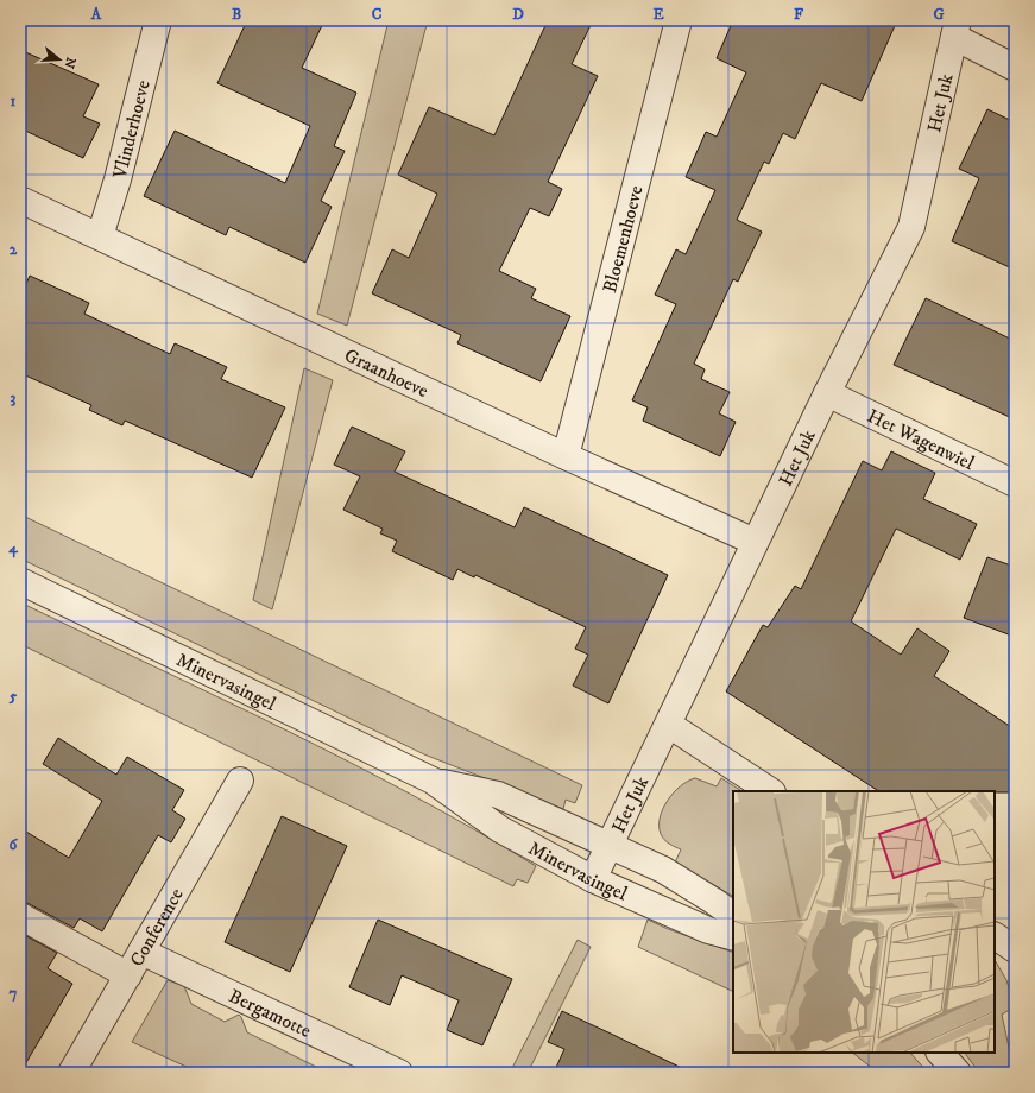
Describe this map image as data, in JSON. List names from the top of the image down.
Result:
{
  "streets": {
    "street": [
      "Het Juk",
      "Vlinderhoeve",
      "Bloemenhoeve",
      "Graanhoeve",
      "Het Wagenwiel",
      "Minervasingel",
      "Conference",
      "Bergamotte"
    ]
  },
  "crossings": [
    ["Het Juk", "Graanhoeve"],
    ["Het Juk", "Het Wagenwiel"],
    ["Het Juk", "Minervasingel"],
    ["Vlinderhoeve", "Graanhoeve"],
    ["Bloemenhoeve", "Graanhoeve"],
    ["Conference", "Bergamotte"]
  ],
  "north": "right",
  "grid": {
    "columns": [
      "A",
      "B",
      "C",
      "D",
      "E",
      "F",
      "G"
    ],
    "rows": [
      "1",
      "2",
      "3",
      "4",
      "5",
      "6",
      "7"
    ]
  }
}
